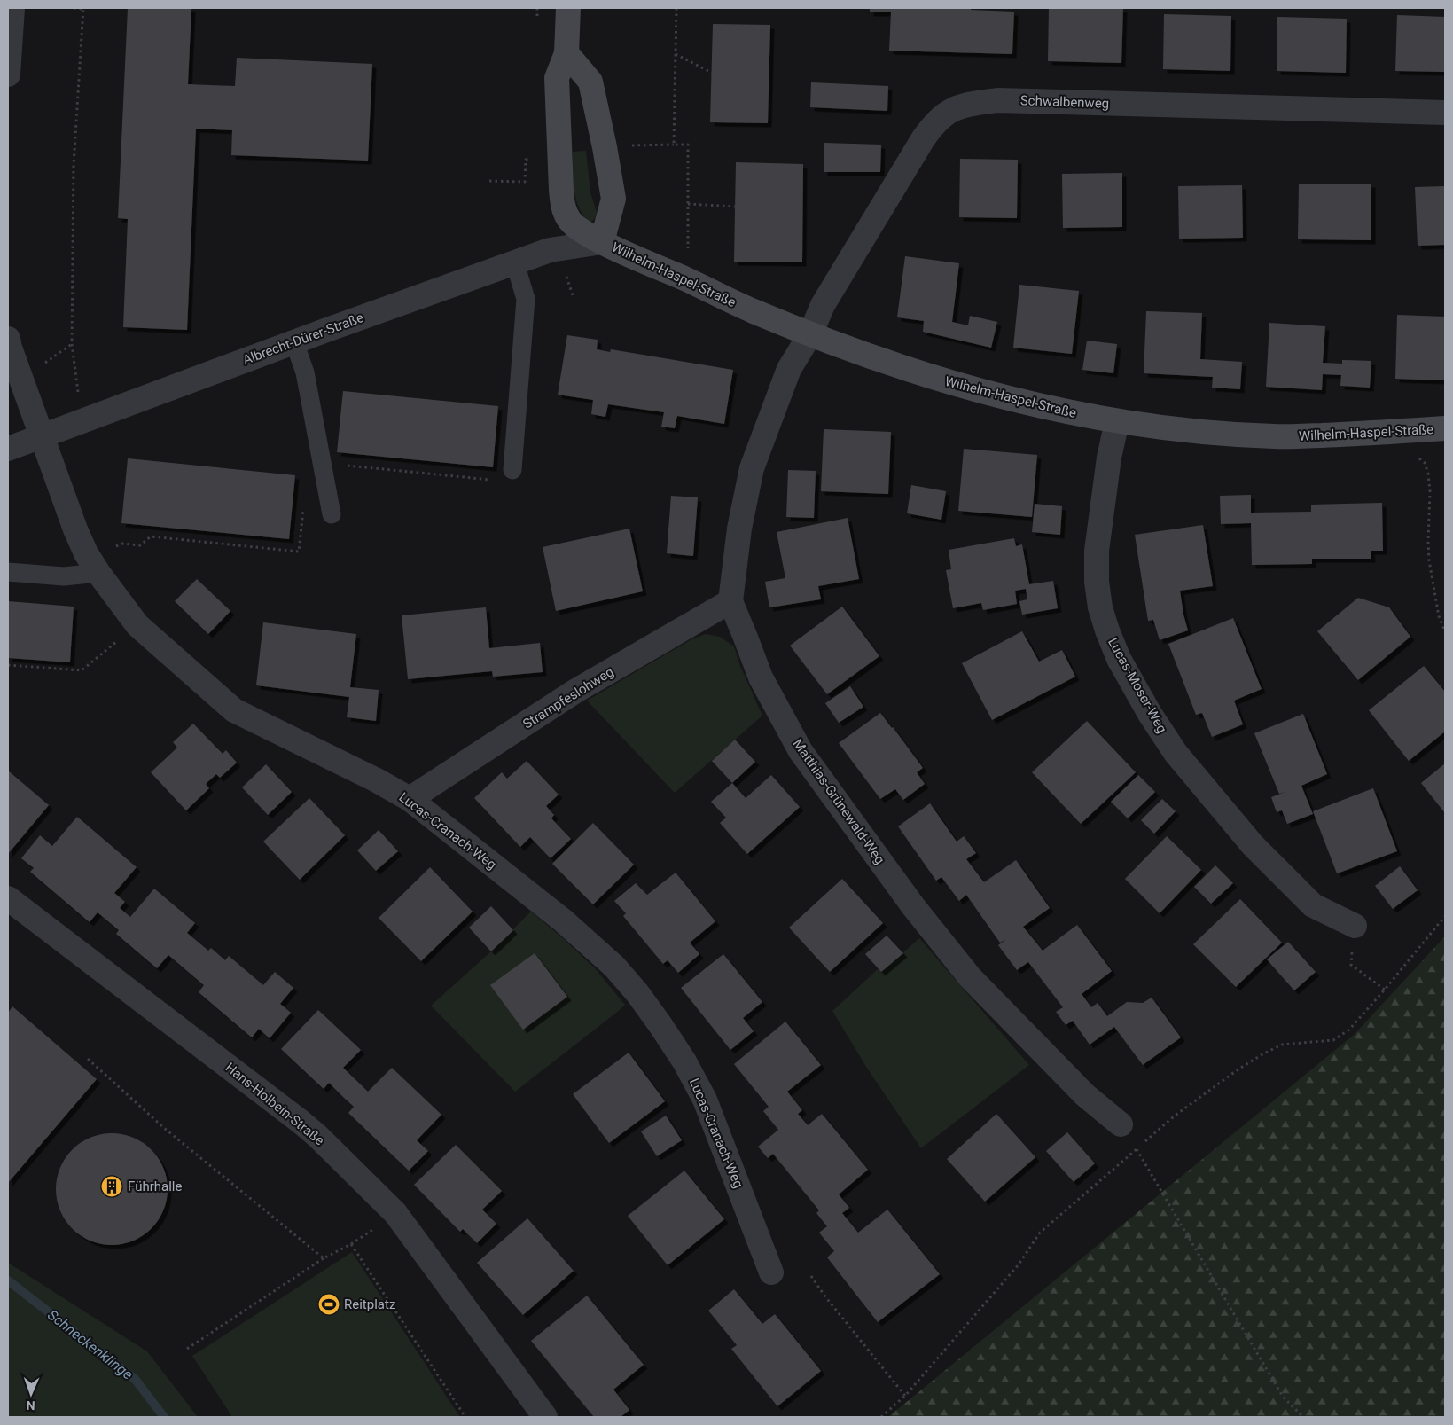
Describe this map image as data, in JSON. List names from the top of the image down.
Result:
{
  "streets": {
    "street": [
      "Schwalbenweg",
      "Wilhelm-Haspel-Straße",
      "Albrecht-Dürer-Straße",
      "Lucas-Moser-Weg",
      "Strampfeslohweg",
      "Matthias-Grünewald-Weg",
      "Lucas-Cranach-Weg",
      "Hans-Holbein-Straße"
    ]
  },
  "crossings": [
    ["Schwalbenweg", "Wilhelm-Haspel-Straße"],
    ["Schwalbenweg", "Matthias-Grünewald-Weg"],
    ["Wilhelm-Haspel-Straße", "Albrecht-Dürer-Straße"],
    ["Wilhelm-Haspel-Straße", "Lucas-Moser-Weg"],
    ["Wilhelm-Haspel-Straße", "Matthias-Grünewald-Weg"],
    ["Albrecht-Dürer-Straße", "Lucas-Cranach-Weg"],
    ["Strampfeslohweg", "Matthias-Grünewald-Weg"],
    ["Strampfeslohweg", "Lucas-Cranach-Weg"]
  ],
  "water": ["Schneckenklinge"],
  "places": {
    "building": ["Führhalle"],
    "sports": ["Reitplatz"]
  },
  "north": "bottom"
}
